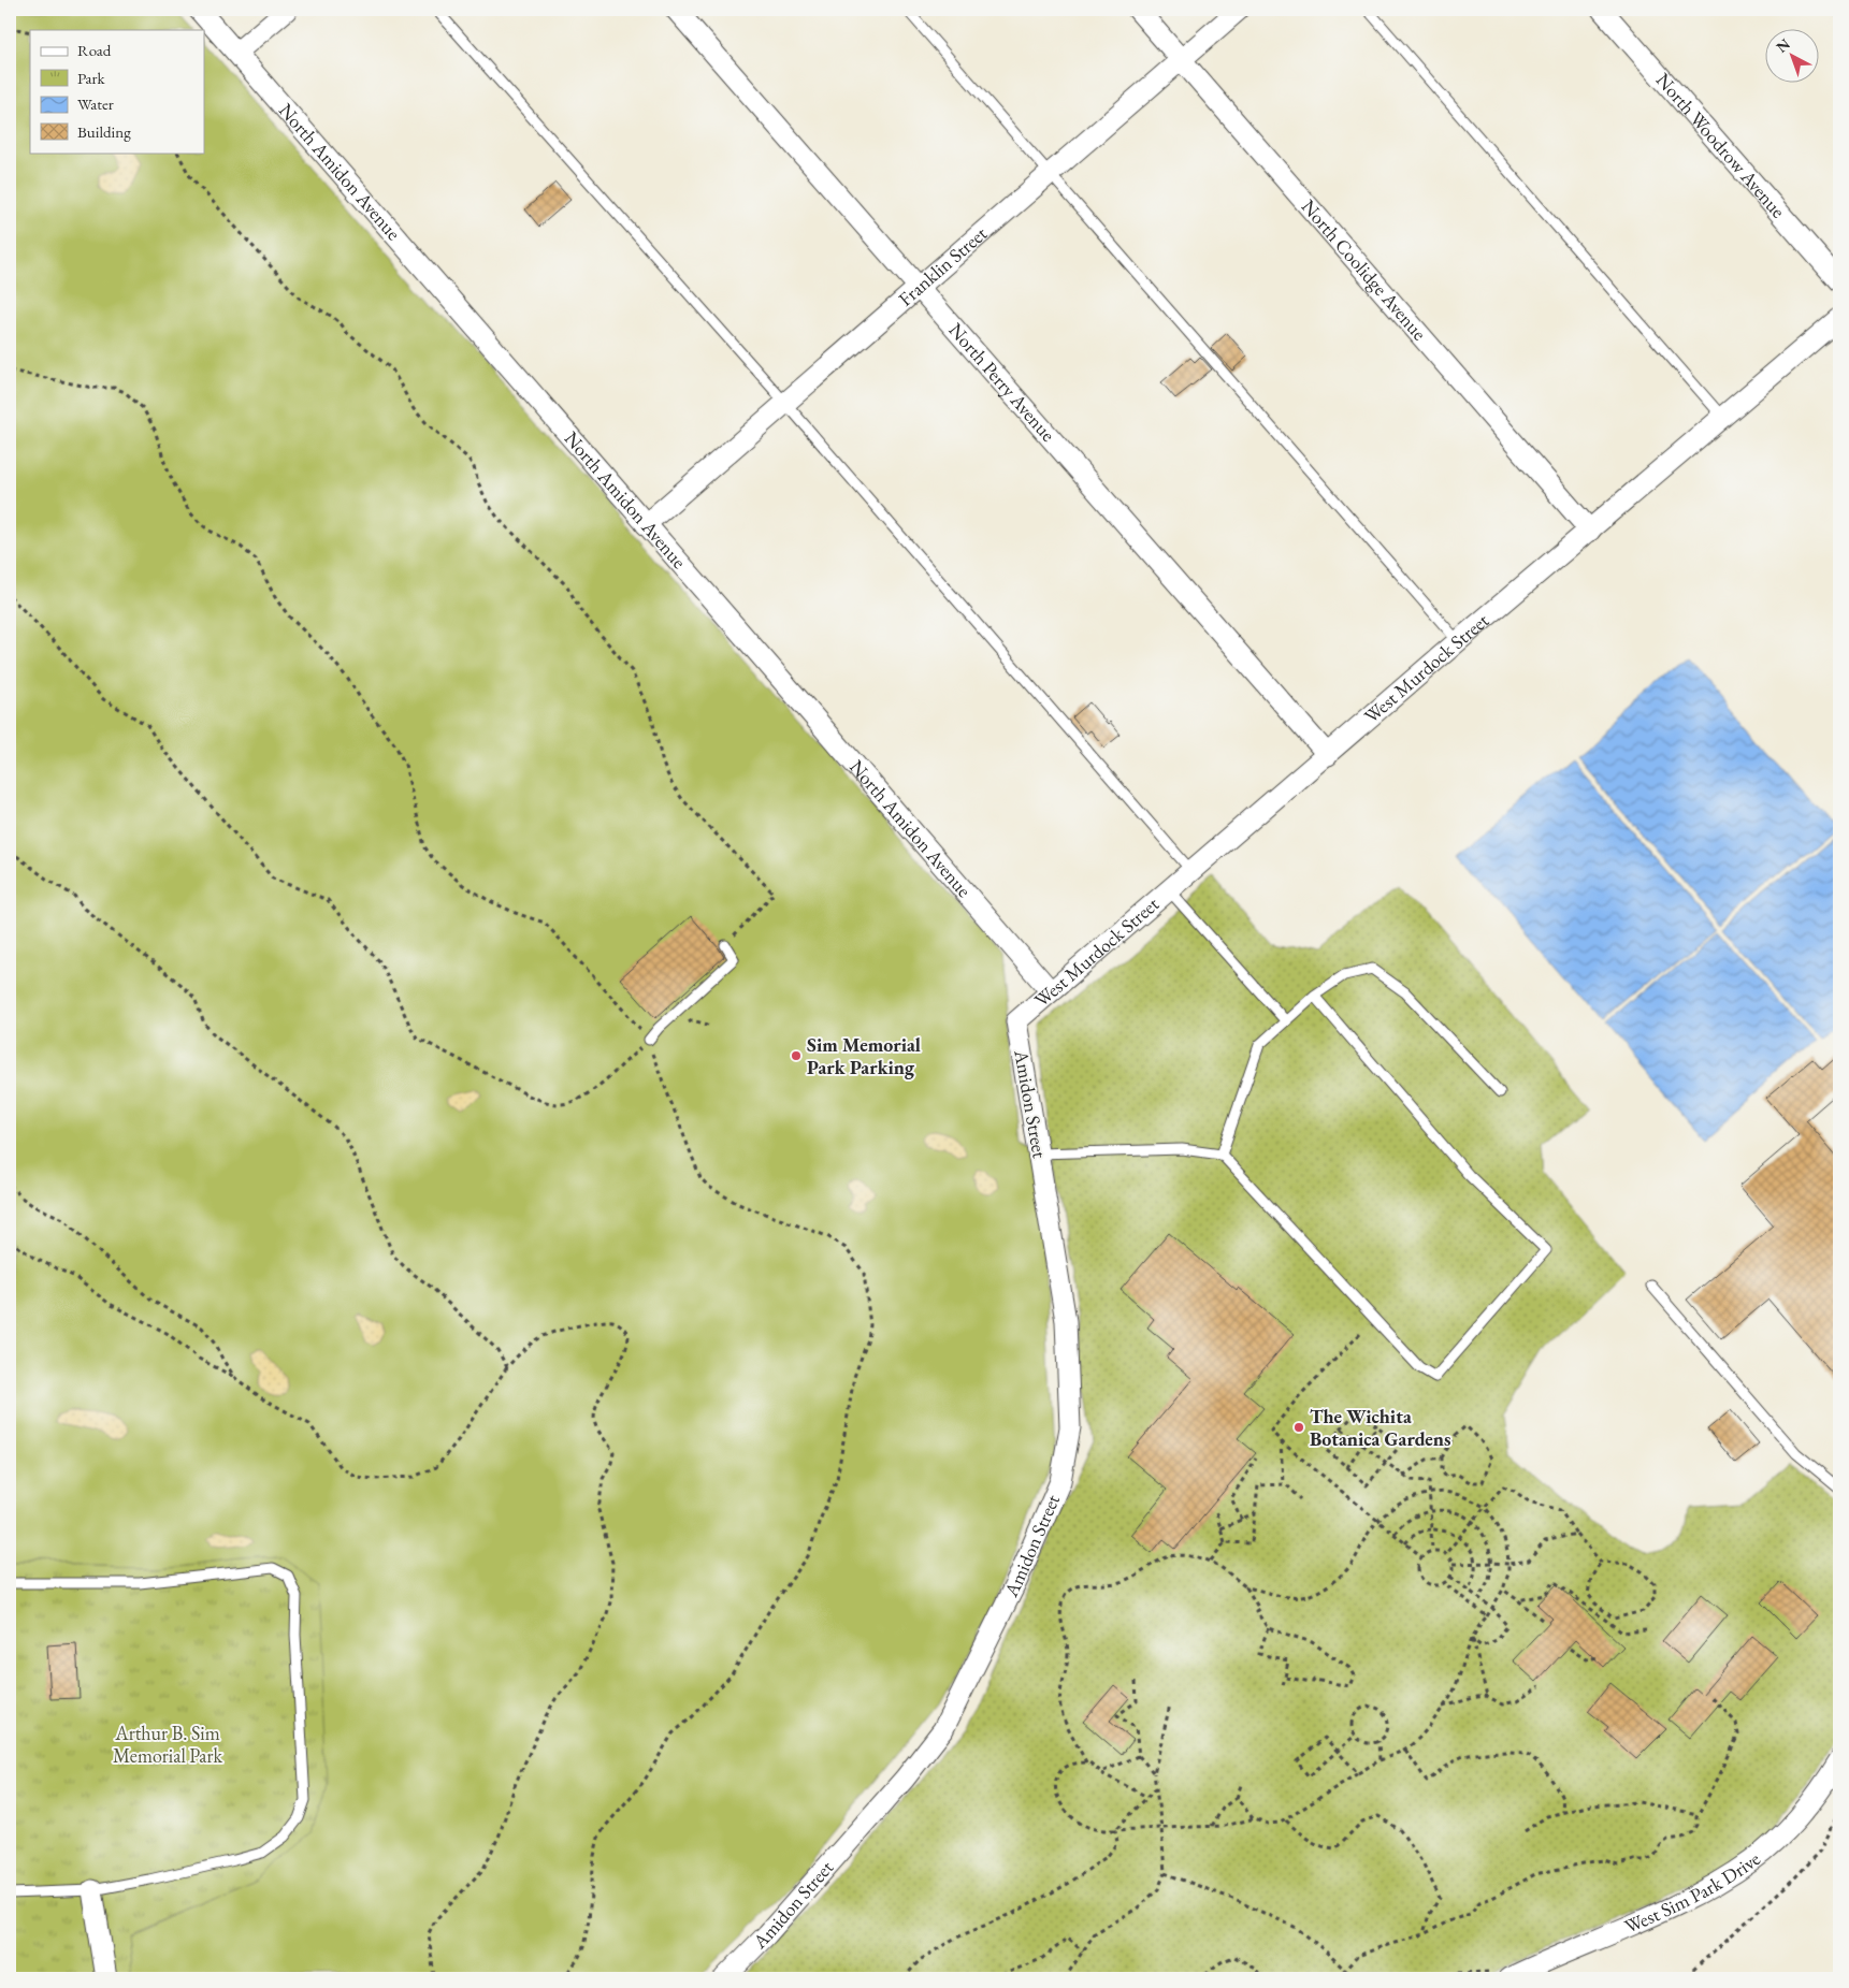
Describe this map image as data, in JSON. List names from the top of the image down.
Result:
{
  "streets": {
    "street": [
      "North Woodrow Avenue",
      "North Amidon Avenue",
      "Franklin Street",
      "North Coolidge Avenue",
      "North Perry Avenue",
      "West Murdock Street",
      "Amidon Street",
      "West Sim Park Drive"
    ]
  },
  "crossings": [
    ["North Amidon Avenue", "Franklin Street"],
    ["North Amidon Avenue", "West Murdock Street"],
    ["Franklin Street", "North Coolidge Avenue"],
    ["Franklin Street", "North Perry Avenue"],
    ["North Coolidge Avenue", "West Murdock Street"],
    ["North Perry Avenue", "West Murdock Street"],
    ["West Murdock Street", "Amidon Street"]
  ],
  "parks": ["Arthur B. Sim Memorial Park"],
  "places": ["Sim Memorial Park Parking", "The Wichita Botanica Gardens"],
  "legend": [
    "Road",
    "Park",
    "Water",
    "Building"
  ],
  "north": "top left"
}
